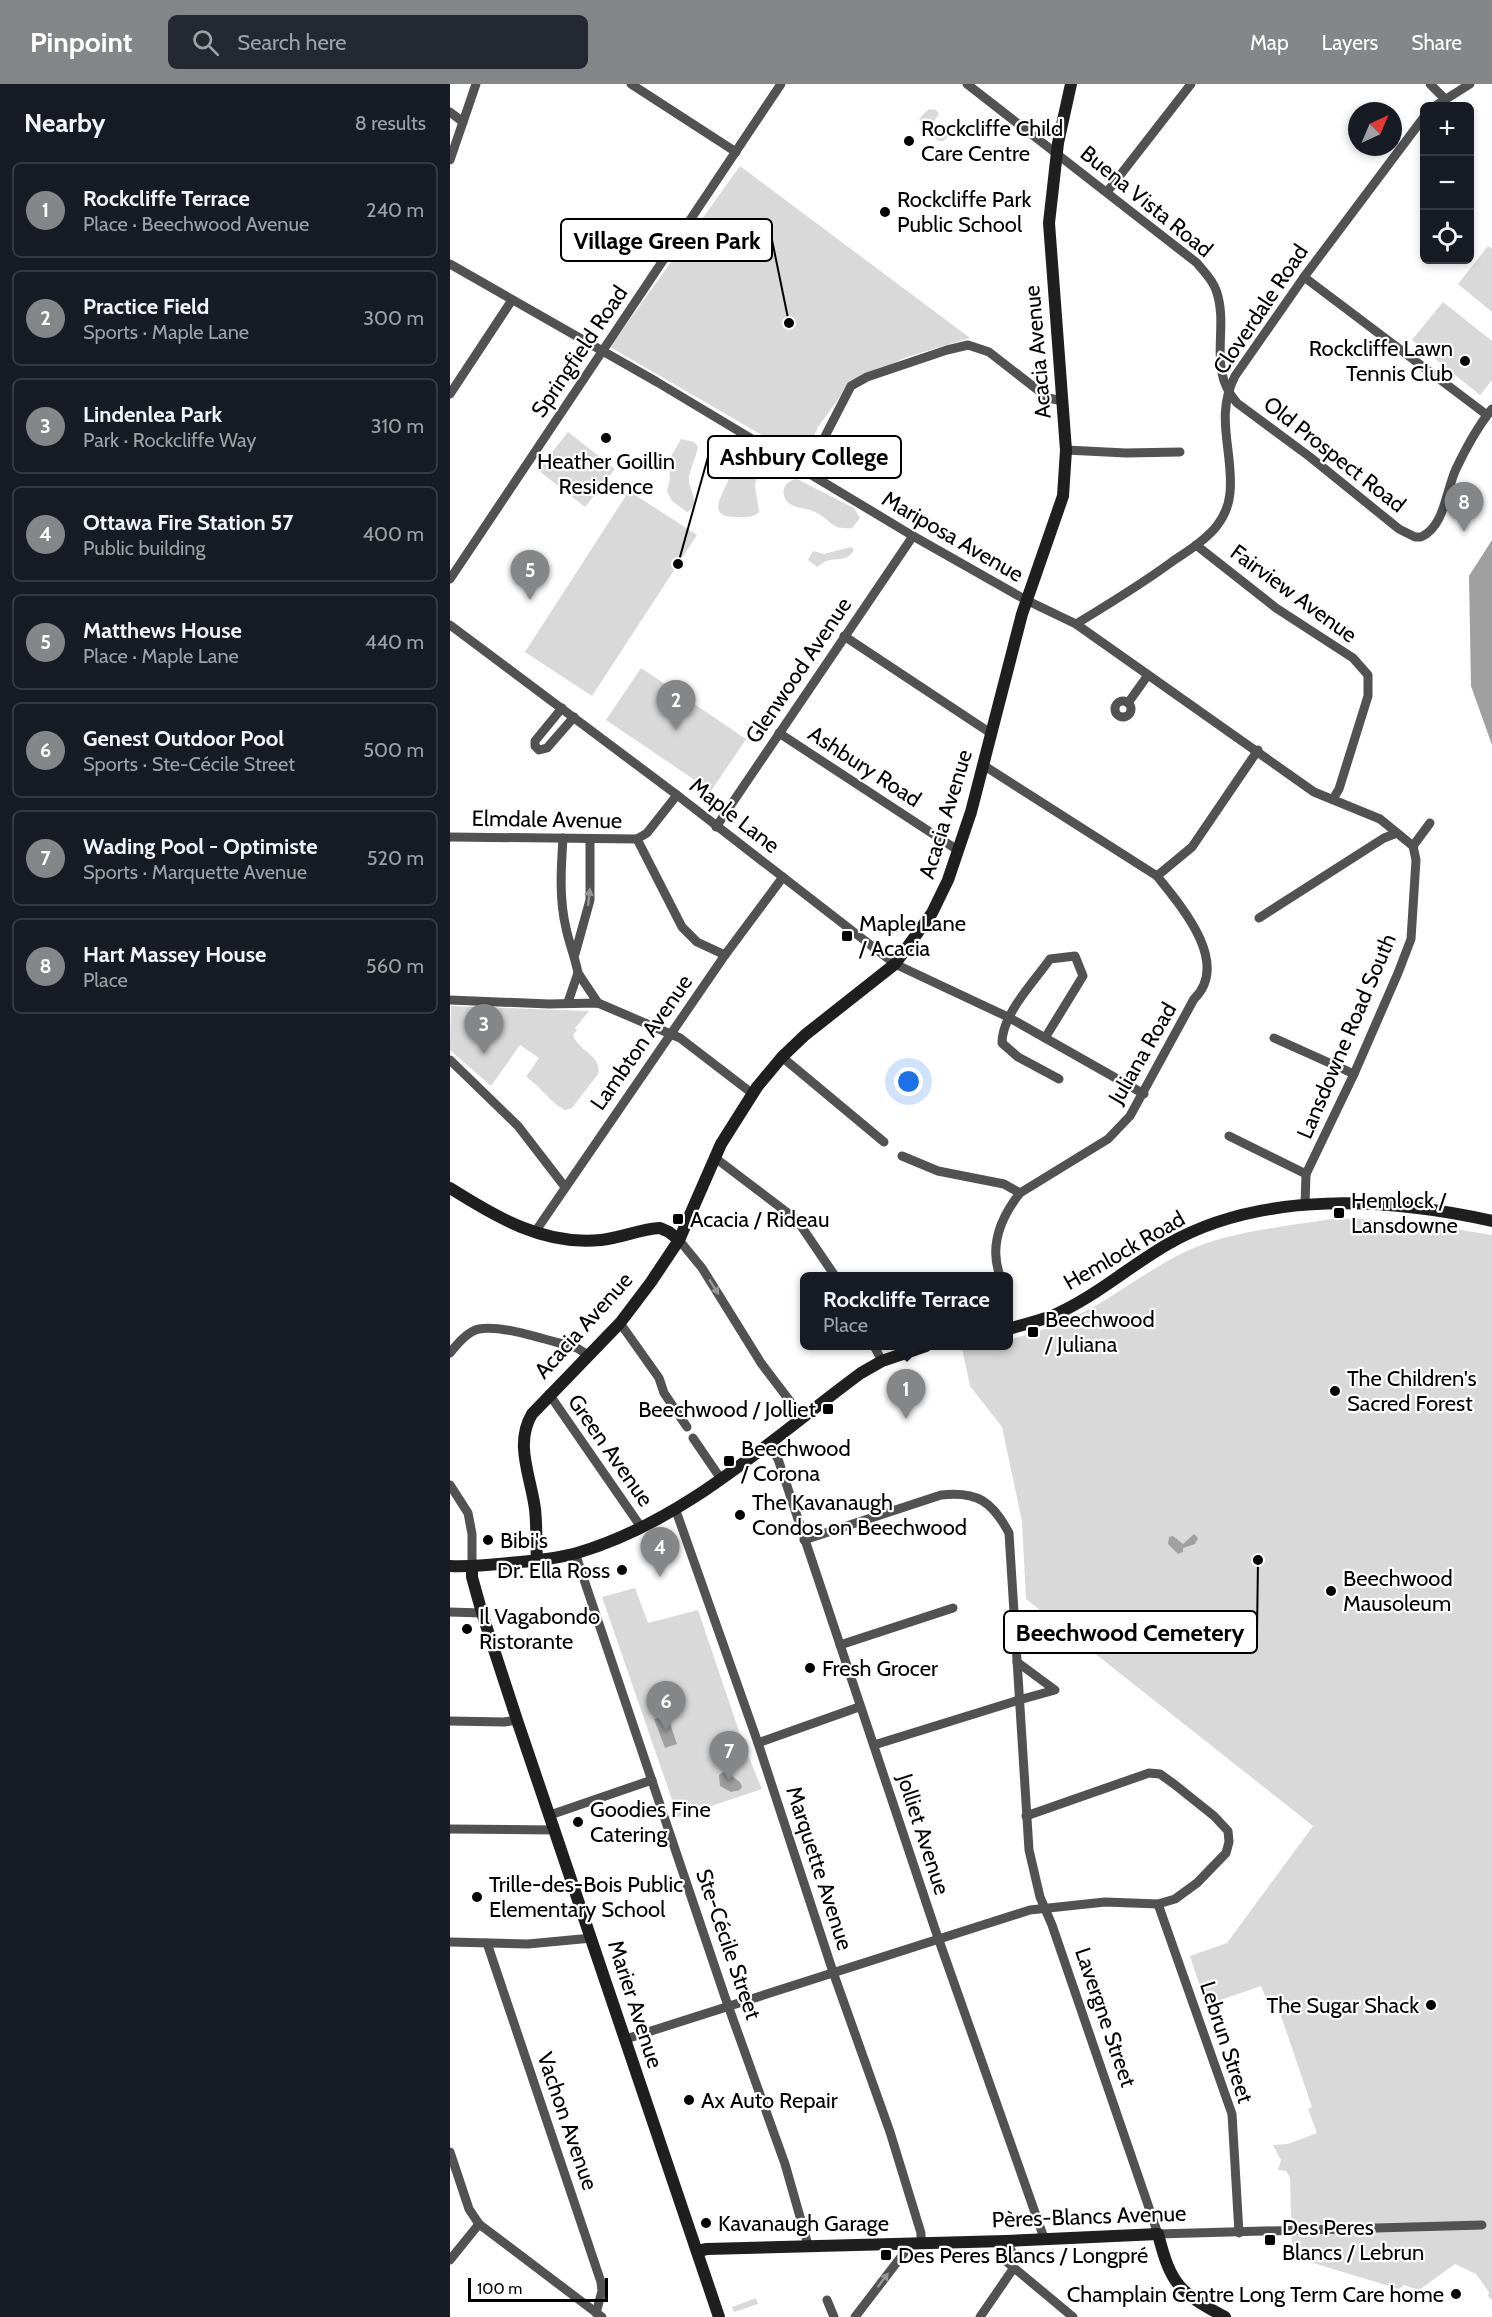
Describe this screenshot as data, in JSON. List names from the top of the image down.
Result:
{
  "streets": {
    "street": [
      "Buena Vista Road",
      "Cloverdale Road",
      "Springfield Road",
      "Acacia Avenue",
      "Old Prospect Road",
      "Mariposa Avenue",
      "Fairview Avenue",
      "Glenwood Avenue",
      "Ashbury Road",
      "Maple Lane",
      "Elmdale Avenue",
      "Lansdowne Road South",
      "Lambton Avenue",
      "Juliana Road",
      "Hemlock Road",
      "Green Avenue",
      "Jolliet Avenue",
      "Marquette Avenue",
      "Ste-Cécile Street",
      "Marier Avenue",
      "Lavergne Street",
      "Lebrun Street",
      "Vachon Avenue",
      "Pères-Blancs Avenue"
    ]
  },
  "crossings": [
    ["Buena Vista Road", "Cloverdale Road"],
    ["Buena Vista Road", "Acacia Avenue"],
    ["Buena Vista Road", "Old Prospect Road"],
    ["Cloverdale Road", "Old Prospect Road"],
    ["Cloverdale Road", "Mariposa Avenue"],
    ["Cloverdale Road", "Fairview Avenue"],
    ["Springfield Road", "Mariposa Avenue"],
    ["Acacia Avenue", "Mariposa Avenue"],
    ["Acacia Avenue", "Ashbury Road"],
    ["Acacia Avenue", "Maple Lane"],
    ["Acacia Avenue", "Green Avenue"],
    ["Mariposa Avenue", "Fairview Avenue"],
    ["Mariposa Avenue", "Glenwood Avenue"],
    ["Glenwood Avenue", "Ashbury Road"],
    ["Glenwood Avenue", "Maple Lane"],
    ["Maple Lane", "Lambton Avenue"],
    ["Maple Lane", "Juliana Road"],
    ["Elmdale Avenue", "Lambton Avenue"],
    ["Lansdowne Road South", "Hemlock Road"],
    ["Jolliet Avenue", "Lavergne Street"],
    ["Jolliet Avenue", "Pères-Blancs Avenue"],
    ["Marquette Avenue", "Pères-Blancs Avenue"],
    ["Ste-Cécile Street", "Pères-Blancs Avenue"],
    ["Marier Avenue", "Pères-Blancs Avenue"],
    ["Lavergne Street", "Pères-Blancs Avenue"],
    ["Lebrun Street", "Pères-Blancs Avenue"]
  ],
  "places": {
    "other": [
      "Rockcliffe Child Care Centre",
      "Rockcliffe Park Public School",
      "Village Green Park",
      "Rockcliffe Lawn Tennis Club",
      "Heather Goillin Residence",
      "Ashbury College",
      "The Children's Sacred Forest",
      "The Kavanaugh Condos on Beechwood",
      "Bibi's",
      "Beechwood Cemetery",
      "Dr. Ella Ross",
      "Beechwood Mausoleum",
      "Il Vagabondo Ristorante",
      "Fresh Grocer",
      "Goodies Fine Catering",
      "Trille-des-Bois Public Elementary School",
      "The Sugar Shack",
      "Ax Auto Repair",
      "Kavanaugh Garage",
      "Champlain Centre Long Term Care home"
    ],
    "transit": [
      "Maple Lane / Acacia",
      "Hemlock / Lansdowne",
      "Acacia / Rideau",
      "Beechwood / Juliana",
      "Beechwood / Jolliet",
      "Beechwood / Corona",
      "Des Peres Blancs / Lebrun",
      "Des Peres Blancs / Longpré"
    ]
  },
  "scale_bar": "100 m",
  "north": "top right",
  "page": {
    "header": "Pinpoint",
    "search": "Search here",
    "nav": ["Map", "Layers", "Share"],
    "heading": ["Nearby", "8 results"],
    "map_buttons": ["+", "−"],
    "list": [
      {
        "mark": "1",
        "name": "Rockcliffe Terrace",
        "note": "Place · Beechwood Avenue",
        "value": "240 m"
      },
      {
        "mark": "2",
        "name": "Practice Field",
        "note": "Sports · Maple Lane",
        "value": "300 m"
      },
      {
        "mark": "3",
        "name": "Lindenlea Park",
        "note": "Park · Rockcliffe Way",
        "value": "310 m"
      },
      {
        "mark": "4",
        "name": "Ottawa Fire Station 57",
        "note": "Public building",
        "value": "400 m"
      },
      {
        "mark": "5",
        "name": "Matthews House",
        "note": "Place · Maple Lane",
        "value": "440 m"
      },
      {
        "mark": "6",
        "name": "Genest Outdoor Pool",
        "note": "Sports · Ste-Cécile Street",
        "value": "500 m"
      },
      {
        "mark": "7",
        "name": "Wading Pool - Optimiste",
        "note": "Sports · Marquette Avenue",
        "value": "520 m"
      },
      {
        "mark": "8",
        "name": "Hart Massey House",
        "note": "Place",
        "value": "560 m"
      }
    ],
    "pins": [
      "8",
      "5",
      "2",
      "3",
      "1",
      "4",
      "6",
      "7"
    ],
    "popup": ["Rockcliffe Terrace", "Place"],
    "scale": "100 m"
  }
}
